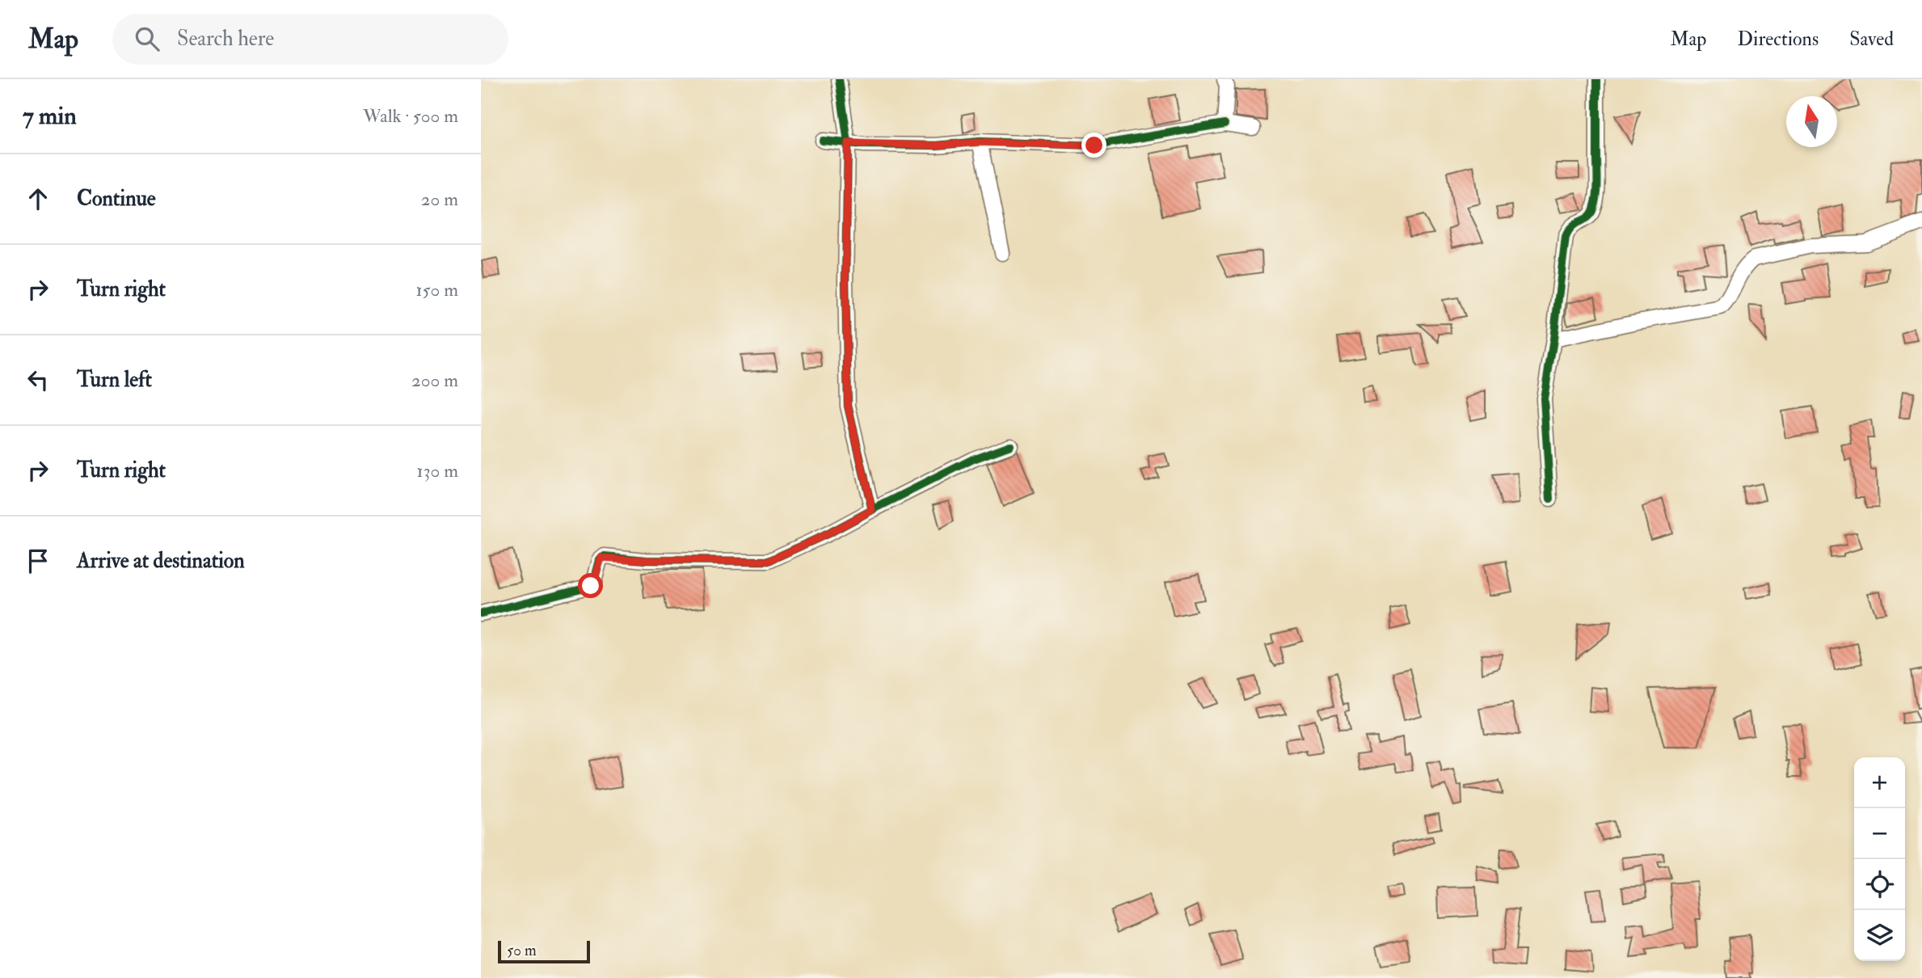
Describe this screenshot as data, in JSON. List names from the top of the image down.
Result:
{
  "scale_bar": "50 m",
  "north": "top",
  "page": {
    "header": "Map",
    "search": "Search here",
    "nav": ["Map", "Directions", "Saved"],
    "heading": ["7 min", "Walk · 500 m"],
    "list": [
      ["Continue", "20 m"],
      ["Turn right", "150 m"],
      ["Turn left", "200 m"],
      ["Turn right", "130 m"],
      "Arrive at destination"
    ],
    "map_buttons": ["+", "−"],
    "scale": "50 m"
  }
}
